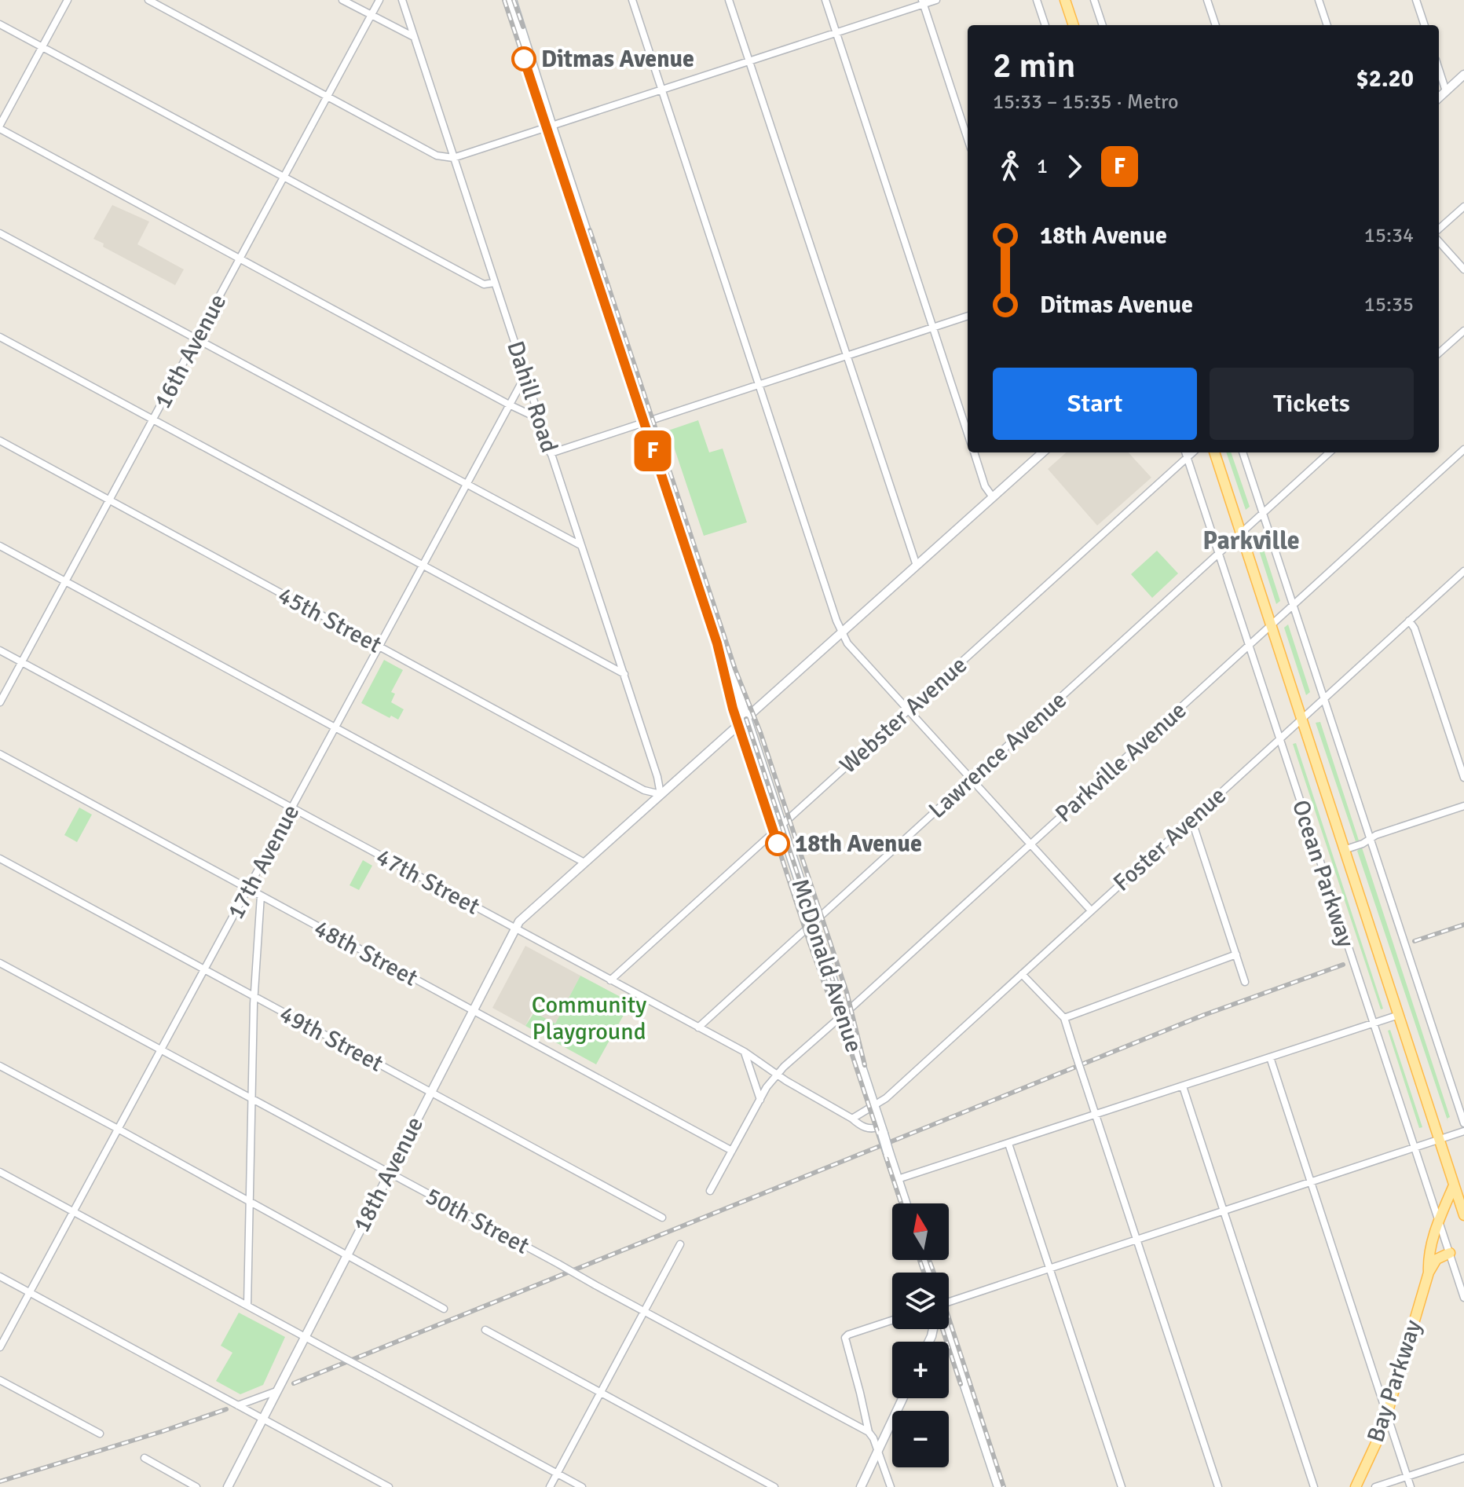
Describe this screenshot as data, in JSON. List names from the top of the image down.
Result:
{
  "streets": {
    "main road": ["Ocean Parkway", "McDonald Avenue", "Bay Parkway"],
    "street": [
      "16th Avenue",
      "Dahill Road",
      "45th Street",
      "Webster Avenue",
      "Lawrence Avenue",
      "Parkville Avenue",
      "Foster Avenue",
      "17th Avenue",
      "47th Street",
      "48th Street",
      "49th Street",
      "18th Avenue",
      "50th Street"
    ]
  },
  "crossings": [
    ["16th Avenue", "45th Street"],
    ["16th Avenue", "47th Street"],
    ["Dahill Road", "45th Street"],
    ["Dahill Road", "17th Avenue"],
    ["Dahill Road", "18th Avenue"],
    ["45th Street", "17th Avenue"],
    ["45th Street", "18th Avenue"],
    ["Webster Avenue", "Ocean Parkway"],
    ["Webster Avenue", "47th Street"],
    ["Webster Avenue", "McDonald Avenue"],
    ["Lawrence Avenue", "Ocean Parkway"],
    ["Lawrence Avenue", "47th Street"],
    ["Lawrence Avenue", "McDonald Avenue"],
    ["Parkville Avenue", "Ocean Parkway"],
    ["Parkville Avenue", "47th Street"],
    ["Parkville Avenue", "48th Street"],
    ["Parkville Avenue", "McDonald Avenue"],
    ["Foster Avenue", "Ocean Parkway"],
    ["Foster Avenue", "McDonald Avenue"],
    ["17th Avenue", "47th Street"],
    ["17th Avenue", "48th Street"],
    ["17th Avenue", "49th Street"],
    ["17th Avenue", "50th Street"],
    ["Ocean Parkway", "Bay Parkway"],
    ["47th Street", "McDonald Avenue"],
    ["47th Street", "18th Avenue"],
    ["48th Street", "18th Avenue"],
    ["McDonald Avenue", "18th Avenue"],
    ["49th Street", "18th Avenue"],
    ["18th Avenue", "50th Street"]
  ],
  "districts": ["Parkville"],
  "parks": ["Community Playground"],
  "places": ["Ditmas Avenue", "18th Avenue"],
  "lines": ["metro line F"],
  "north": "top",
  "page": {
    "on_map": "F",
    "heading": ["2 min", "15:33 – 15:35 · Metro", "$2.20"],
    "legs": ["1", "F"],
    "list": [
      {
        "name": "18th Avenue",
        "value": "15:34"
      },
      {
        "name": "Ditmas Avenue",
        "value": "15:35"
      }
    ],
    "buttons": ["Start", "Tickets"],
    "map_buttons": ["+", "−"]
  }
}
